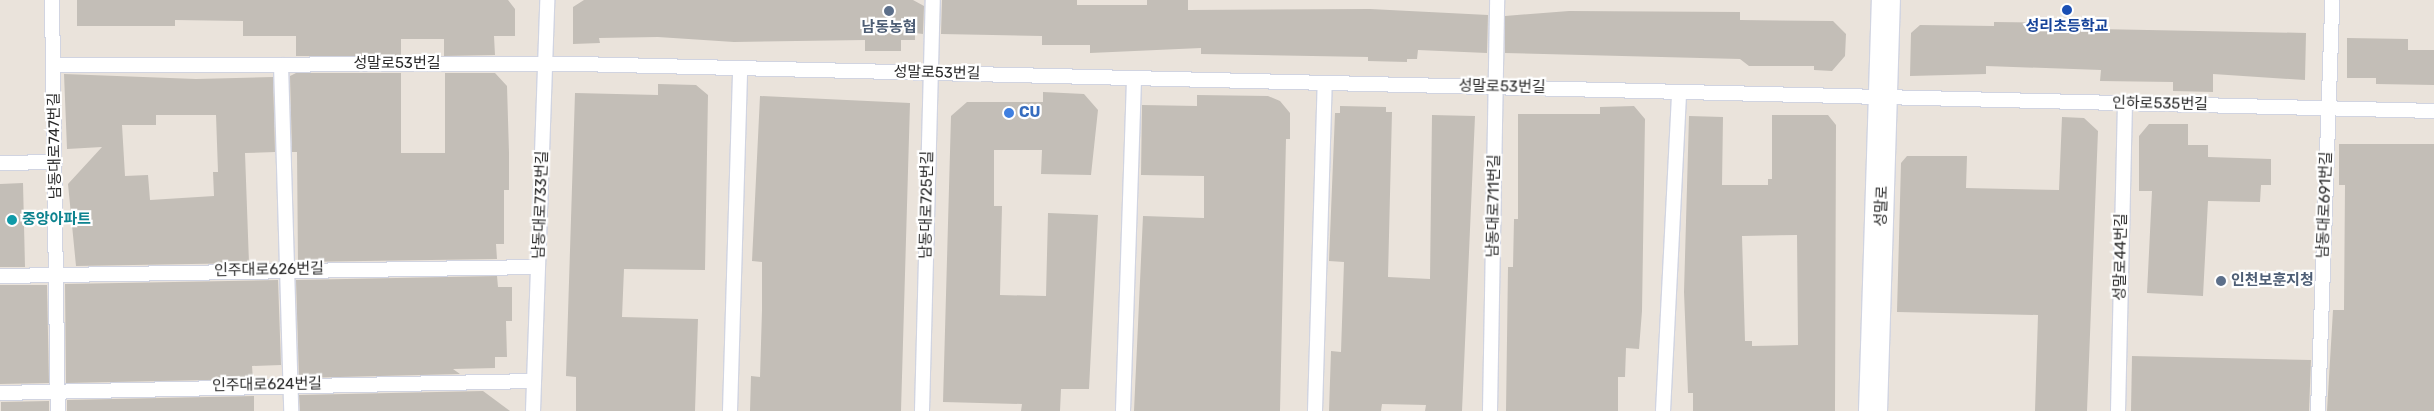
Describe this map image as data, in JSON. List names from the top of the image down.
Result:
{
  "streets": {
    "street": ["성말로"],
    "lane": [
      "성말로53번길",
      "인하로535번길",
      "남동대로747번길",
      "남동대로733번길",
      "남동대로725번길",
      "남동대로691번길",
      "남동대로711번길",
      "성말로44번길",
      "인주대로626번길",
      "인주대로624번길"
    ]
  },
  "crossings": [
    ["성말로53번길", "인하로535번길"],
    ["성말로53번길", "남동대로747번길"],
    ["성말로53번길", "남동대로733번길"],
    ["성말로53번길", "남동대로725번길"],
    ["성말로53번길", "남동대로711번길"],
    ["성말로53번길", "성말로"],
    ["인하로535번길", "남동대로691번길"],
    ["인하로535번길", "성말로"],
    ["인하로535번길", "성말로44번길"],
    ["남동대로747번길", "인주대로626번길"],
    ["남동대로747번길", "인주대로624번길"],
    ["남동대로733번길", "인주대로626번길"],
    ["남동대로733번길", "인주대로624번길"]
  ],
  "places": [
    "성리초등학교",
    "남동농협",
    "CU",
    "중앙아파트",
    "인천보훈지청"
  ]
}
